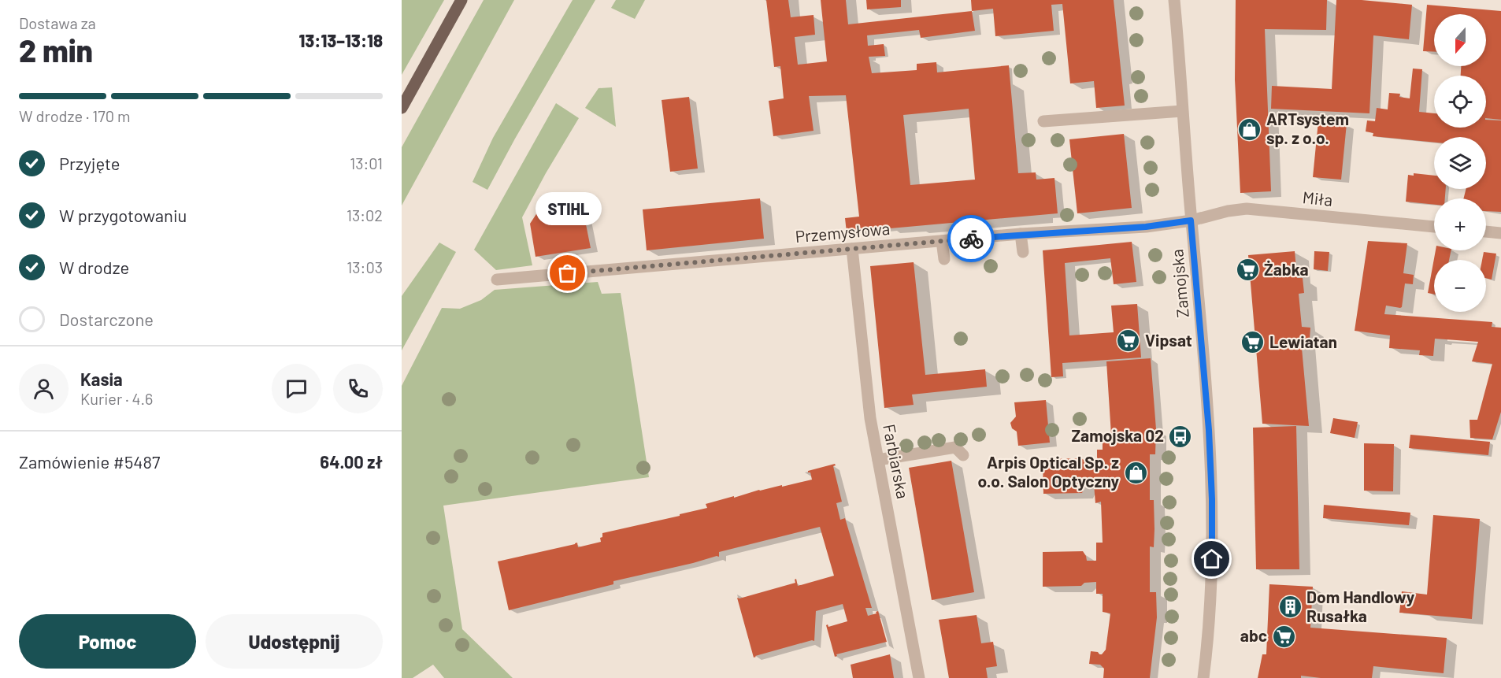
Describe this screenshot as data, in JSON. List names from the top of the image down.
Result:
{
  "streets": {
    "street": [
      "Miła",
      "Przemysłowa",
      "Zamojska",
      "Farbiarska"
    ]
  },
  "crossings": [
    ["Miła", "Przemysłowa"],
    ["Miła", "Zamojska"],
    ["Przemysłowa", "Zamojska"],
    ["Przemysłowa", "Farbiarska"]
  ],
  "places": {
    "shop": ["ARTsystem sp. z o.o.", "Arpis Optical Sp. z o.o. Salon Optyczny"],
    "supermarket": [
      "Żabka",
      "Vipsat",
      "Lewiatan",
      "abc"
    ],
    "other": ["STIHL"],
    "bus stop": ["Zamojska 02"],
    "building": ["Dom Handlowy Rusałka"]
  },
  "north": "bottom",
  "page": {
    "heading": ["2 min", "Dostawa za", "13:13–13:18"],
    "panel": [
      "Kasia",
      "Kurier · 4.6",
      "Zamówienie #5487",
      "64.00 zł"
    ],
    "map_buttons": ["+", "−"],
    "bar": "W drodze · 170 m",
    "list": [
      ["Przyjęte", "13:01"],
      ["W przygotowaniu", "13:02"],
      ["W drodze", "13:03"],
      "Dostarczone"
    ],
    "bubble": "STIHL",
    "buttons": ["Pomoc", "Udostępnij"]
  }
}
